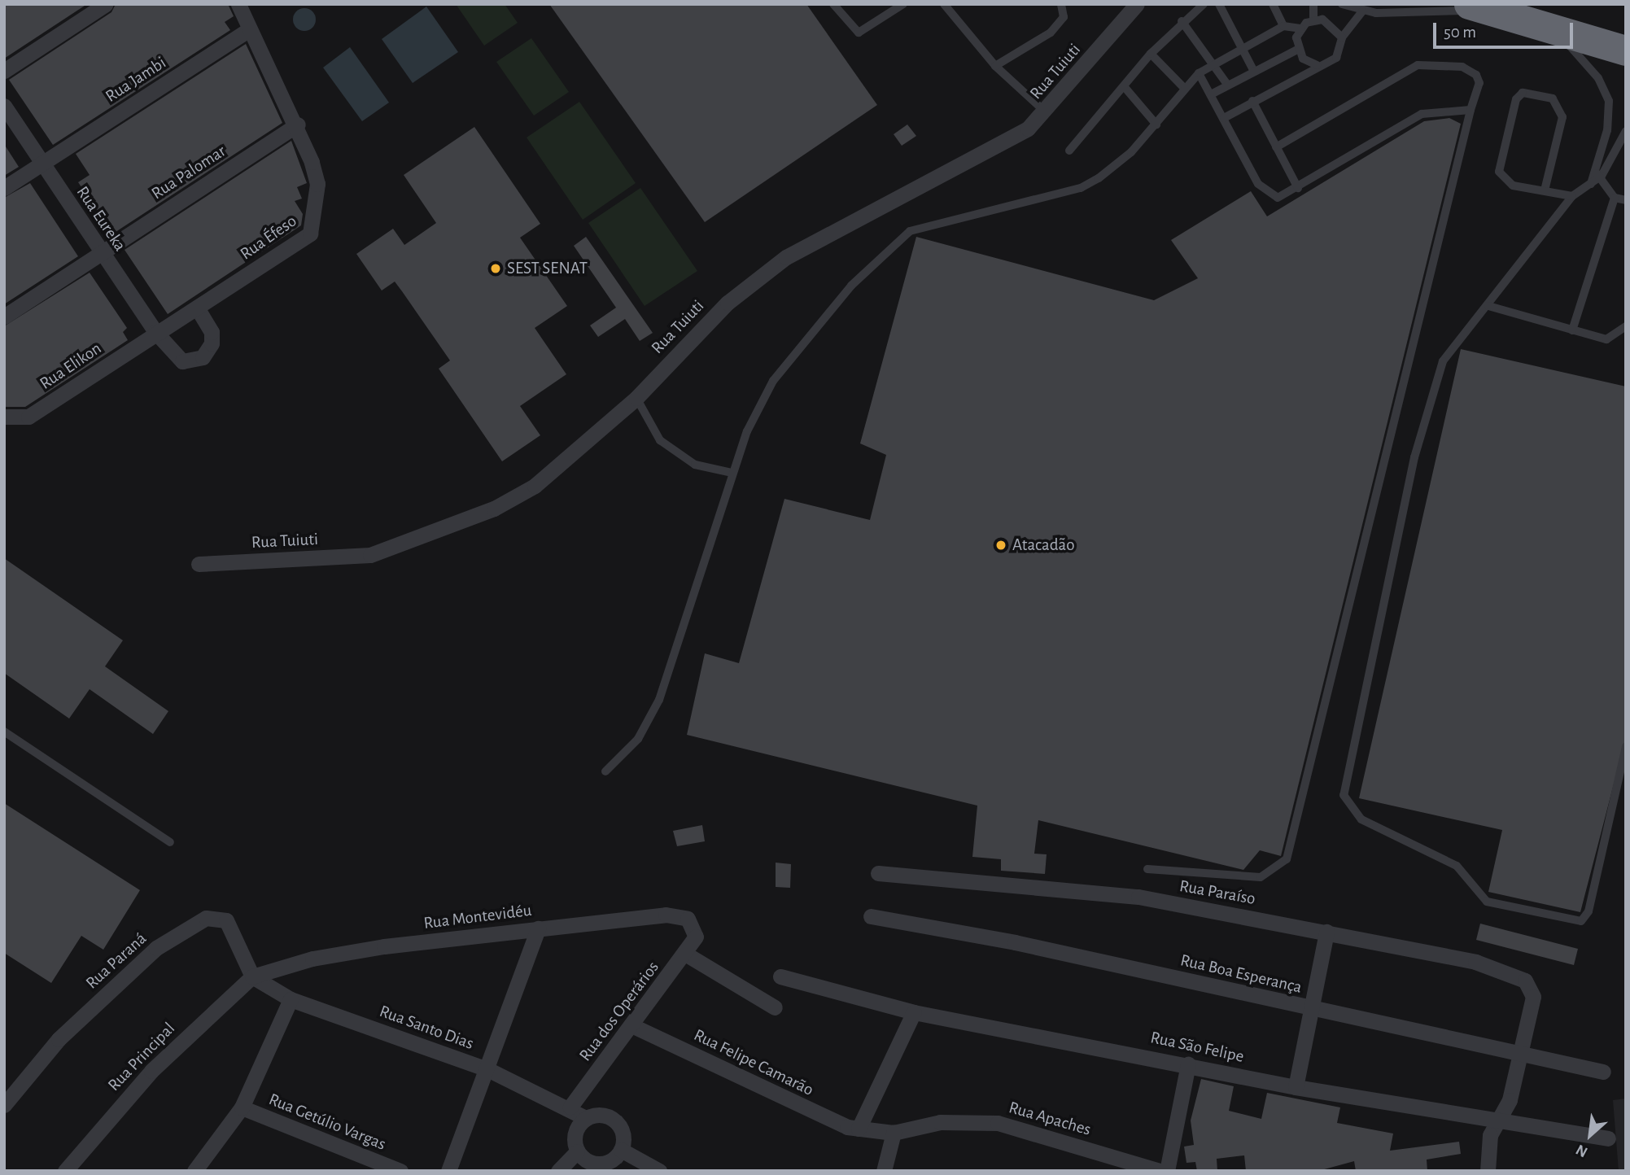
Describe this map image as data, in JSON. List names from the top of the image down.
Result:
{
  "streets": {
    "street": [
      "Rua Tuiuti",
      "Rua Jambi",
      "Rua Palomar",
      "Rua Eureka",
      "Rua Éfeso",
      "Rua Elikon",
      "Rua Paraíso",
      "Rua Montevidéu",
      "Rua Paraná",
      "Rua Boa Esperança",
      "Rua dos Operários",
      "Rua Santo Dias",
      "Rua São Felipe",
      "Rua Principal",
      "Rua Felipe Camarão",
      "Rua Apaches",
      "Rua Getúlio Vargas"
    ]
  },
  "crossings": [
    ["Rua Jambi", "Rua Eureka"],
    ["Rua Jambi", "Rua Éfeso"],
    ["Rua Palomar", "Rua Eureka"],
    ["Rua Palomar", "Rua Éfeso"],
    ["Rua Eureka", "Rua Éfeso"],
    ["Rua Eureka", "Rua Elikon"],
    ["Rua Éfeso", "Rua Elikon"],
    ["Rua Paraíso", "Rua Boa Esperança"],
    ["Rua Montevidéu", "Rua Paraná"],
    ["Rua Montevidéu", "Rua dos Operários"],
    ["Rua Montevidéu", "Rua Santo Dias"],
    ["Rua Montevidéu", "Rua Principal"],
    ["Rua Paraná", "Rua Santo Dias"],
    ["Rua Paraná", "Rua Principal"],
    ["Rua dos Operários", "Rua Santo Dias"],
    ["Rua dos Operários", "Rua Felipe Camarão"],
    ["Rua Santo Dias", "Rua Principal"],
    ["Rua Felipe Camarão", "Rua Apaches"]
  ],
  "places": ["SEST SENAT", "Atacadão"],
  "scale_bar": "50 m",
  "north": "bottom left"
}
